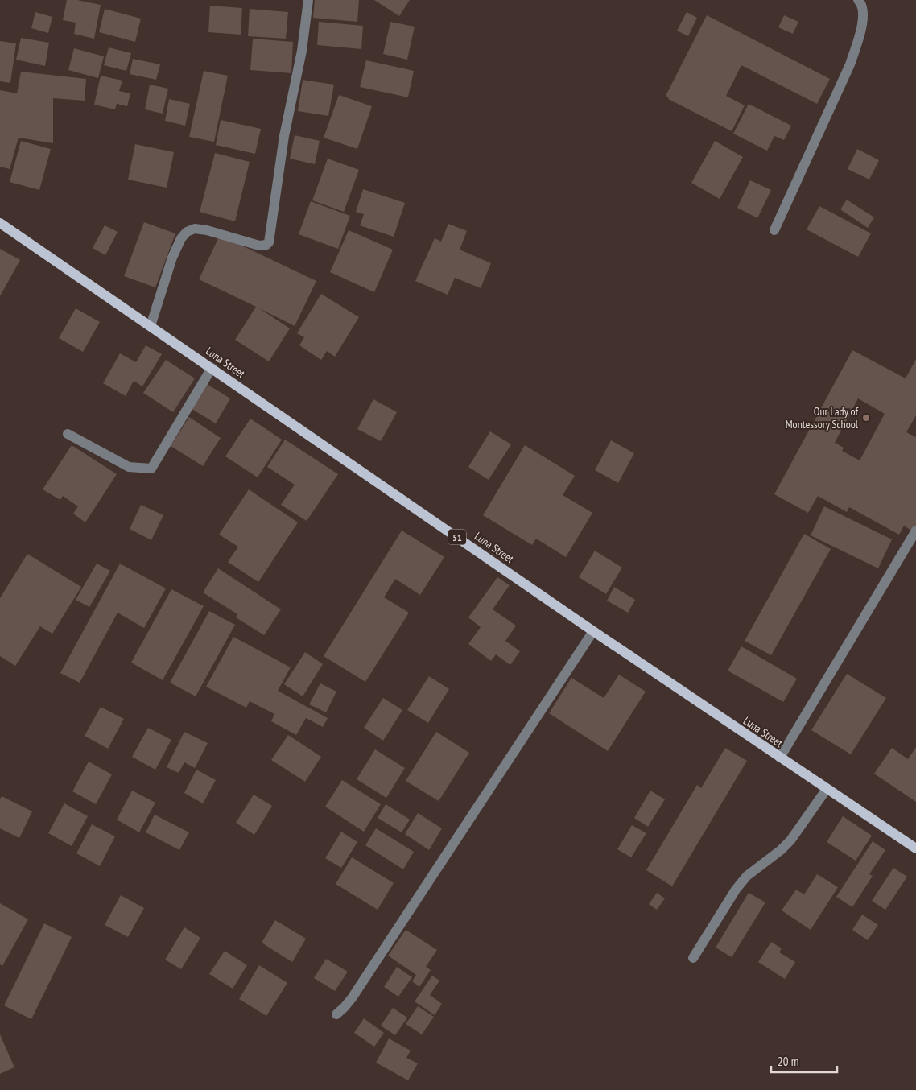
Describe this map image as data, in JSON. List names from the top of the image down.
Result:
{
  "streets": {
    "main road": ["Luna Street", "51"]
  },
  "places": ["Our Lady of Montessory School"],
  "scale_bar": "20 m"
}
